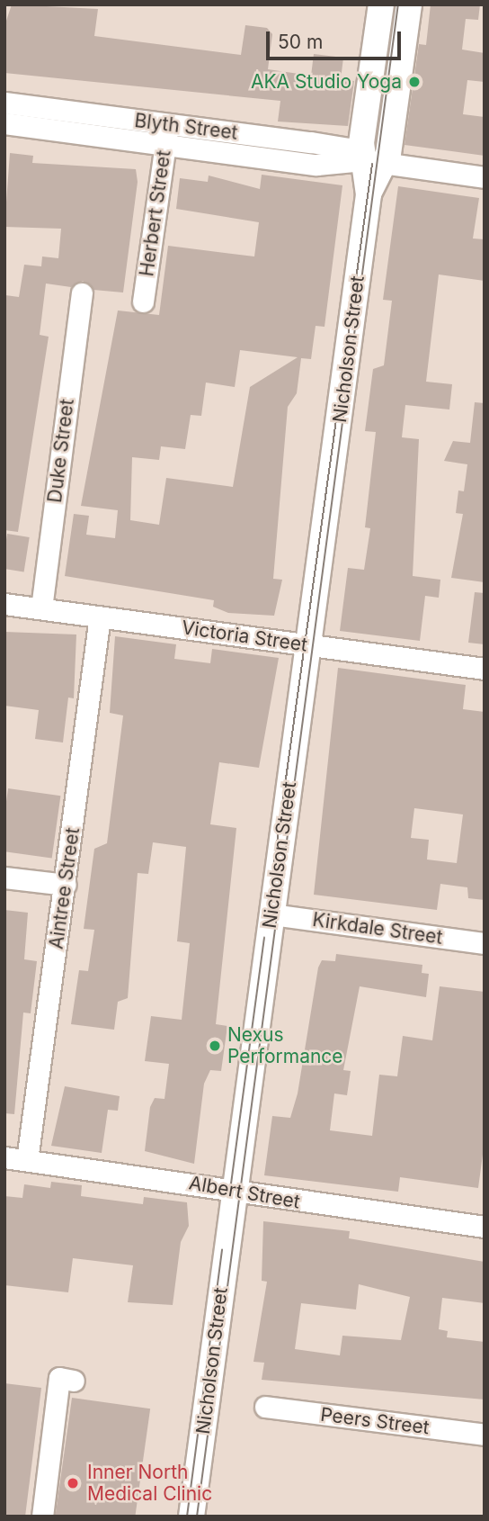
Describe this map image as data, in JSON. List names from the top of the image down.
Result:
{
  "streets": {
    "main road": ["Nicholson Street"],
    "street": [
      "Blyth Street",
      "Herbert Street",
      "Duke Street",
      "Victoria Street",
      "Aintree Street",
      "Kirkdale Street",
      "Albert Street",
      "Peers Street"
    ]
  },
  "crossings": [
    ["Blyth Street", "Herbert Street"],
    ["Blyth Street", "Nicholson Street"],
    ["Nicholson Street", "Victoria Street"],
    ["Nicholson Street", "Kirkdale Street"],
    ["Nicholson Street", "Albert Street"],
    ["Duke Street", "Victoria Street"],
    ["Victoria Street", "Aintree Street"],
    ["Aintree Street", "Albert Street"]
  ],
  "places": ["AKA Studio Yoga", "Nexus Performance", "Inner North Medical Clinic"],
  "scale_bar": "50 m"
}
